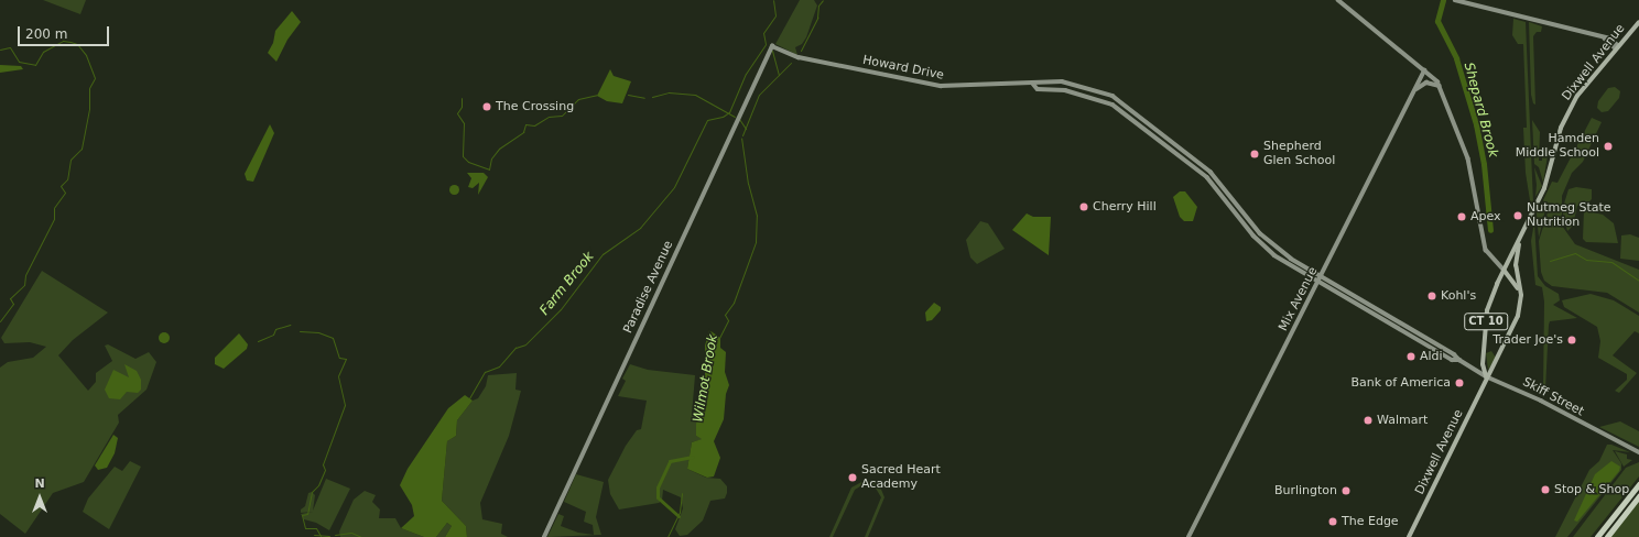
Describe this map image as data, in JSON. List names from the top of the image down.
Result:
{
  "streets": {
    "main road": ["Dixwell Avenue", "CT 10"],
    "street": [
      "Howard Drive",
      "Paradise Avenue",
      "Mix Avenue",
      "Skiff Street"
    ]
  },
  "crossings": [
    ["Dixwell Avenue", "Skiff Street"],
    ["Howard Drive", "Paradise Avenue"],
    ["Howard Drive", "Skiff Street"],
    ["Mix Avenue", "Skiff Street"]
  ],
  "water": ["Shepard Brook", "Farm Brook", "Wilmot Brook"],
  "places": [
    "The Crossing",
    "Hamden Middle School",
    "Shepherd Glen School",
    "Cherry Hill",
    "Nutmeg State Nutrition",
    "Apex",
    "Kohl's",
    "Trader Joe's",
    "Aldi",
    "Bank of America",
    "Walmart",
    "Sacred Heart Academy",
    "Stop & Shop",
    "Burlington",
    "The Edge"
  ],
  "scale_bar": "200 m",
  "north": "top"
}
